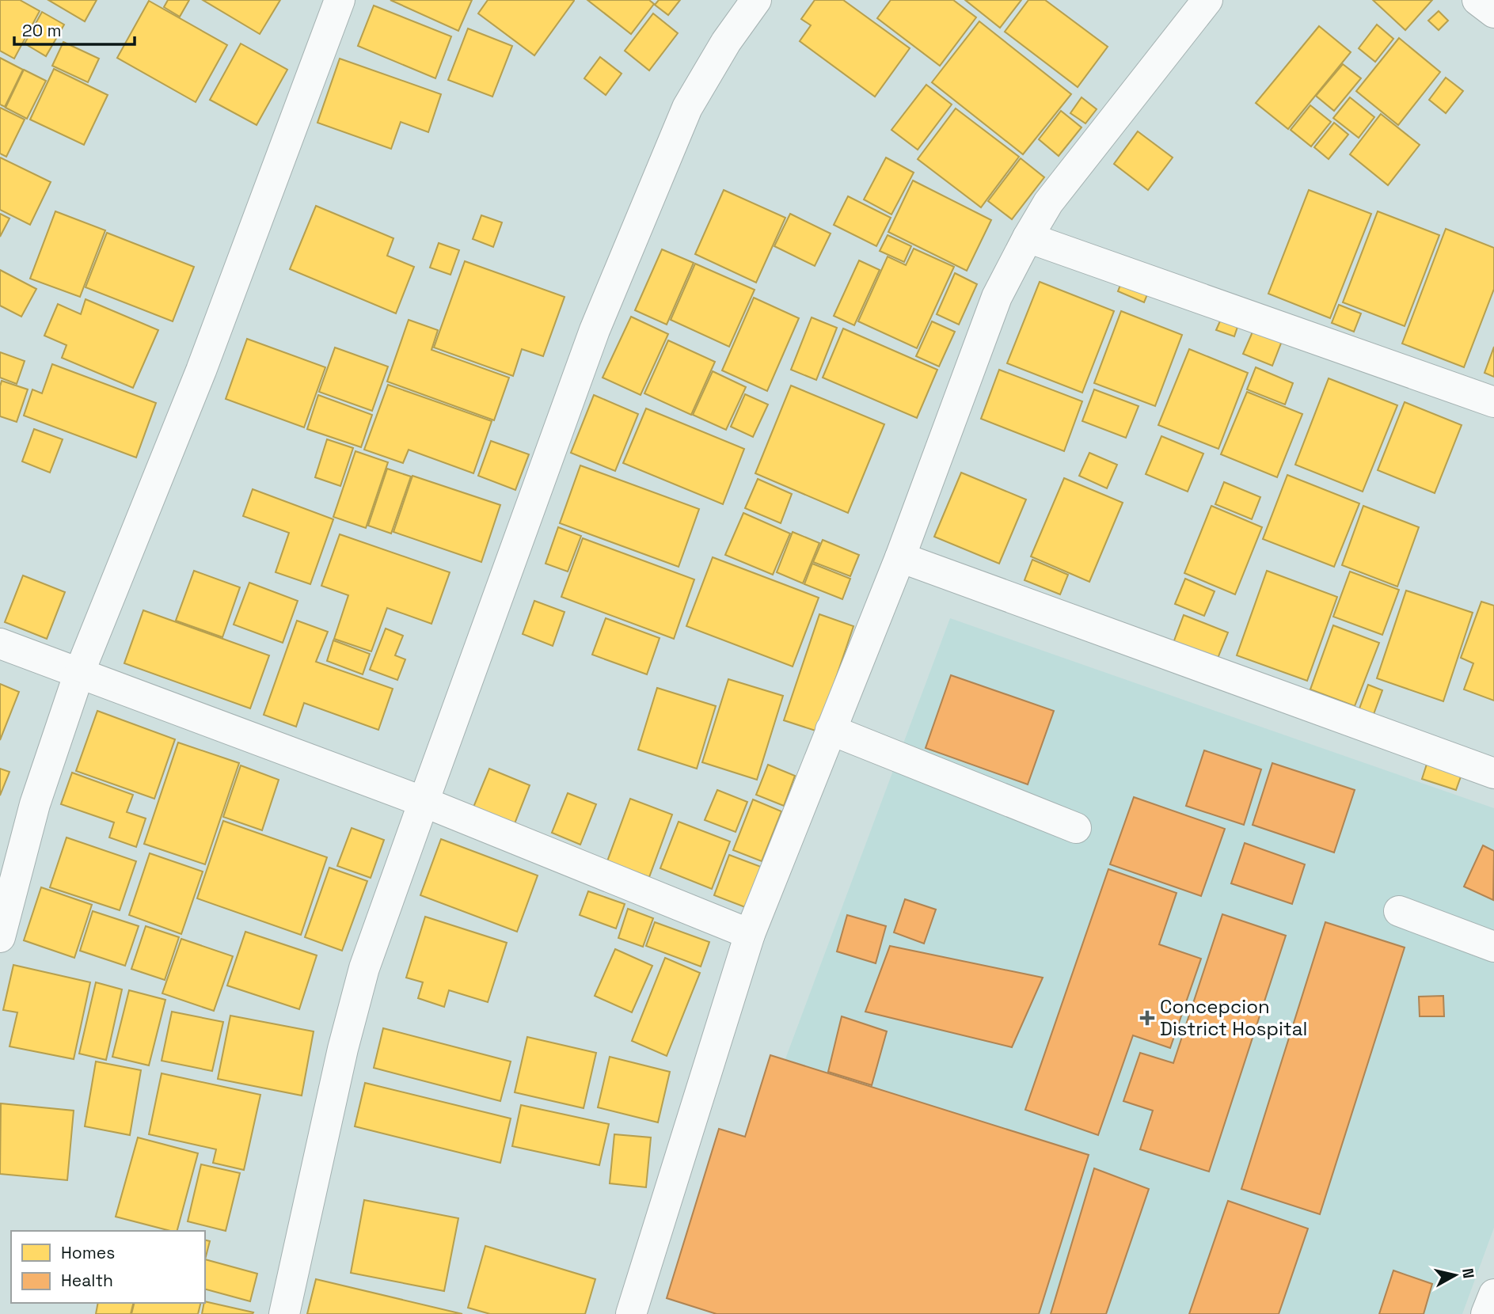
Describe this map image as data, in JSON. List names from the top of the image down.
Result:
{
  "places": {
    "health": ["Concepcion District Hospital"]
  },
  "legend": ["Homes", "Health"],
  "scale_bar": "20 m",
  "north": "right"
}
